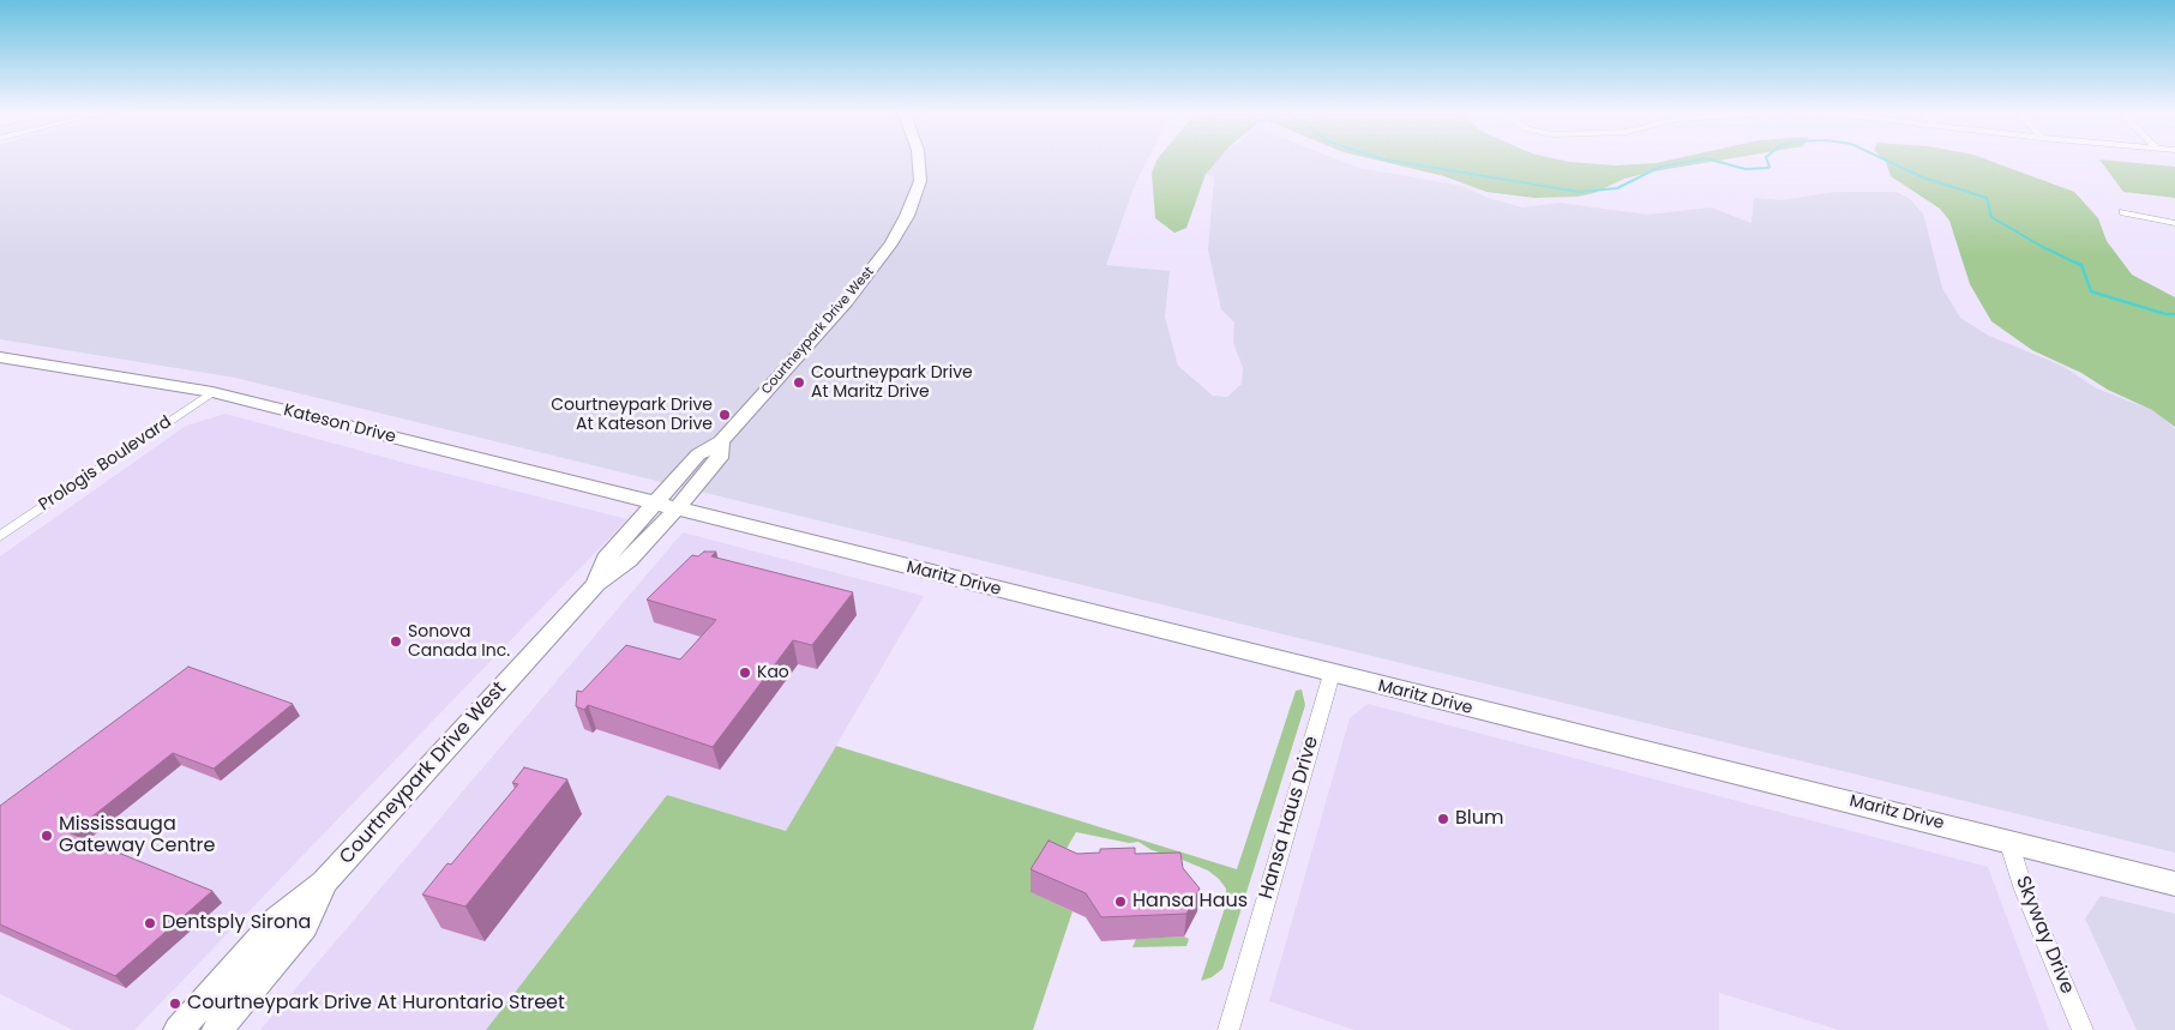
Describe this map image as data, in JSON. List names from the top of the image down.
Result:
{
  "streets": {
    "main road": ["Courtneypark Drive West"],
    "street": [
      "Kateson Drive",
      "Prologis Boulevard",
      "Maritz Drive",
      "Hansa Haus Drive",
      "Skyway Drive"
    ]
  },
  "crossings": [
    ["Courtneypark Drive West", "Kateson Drive"],
    ["Courtneypark Drive West", "Maritz Drive"],
    ["Kateson Drive", "Prologis Boulevard"],
    ["Kateson Drive", "Maritz Drive"],
    ["Maritz Drive", "Hansa Haus Drive"],
    ["Maritz Drive", "Skyway Drive"]
  ],
  "places": [
    "Courtneypark Drive At Maritz Drive",
    "Courtneypark Drive At Kateson Drive",
    "Sonova Canada Inc.",
    "Kao",
    "Blum",
    "Mississauga Gateway Centre",
    "Hansa Haus",
    "Dentsply Sirona",
    "Courtneypark Drive At Hurontario Street"
  ]
}
